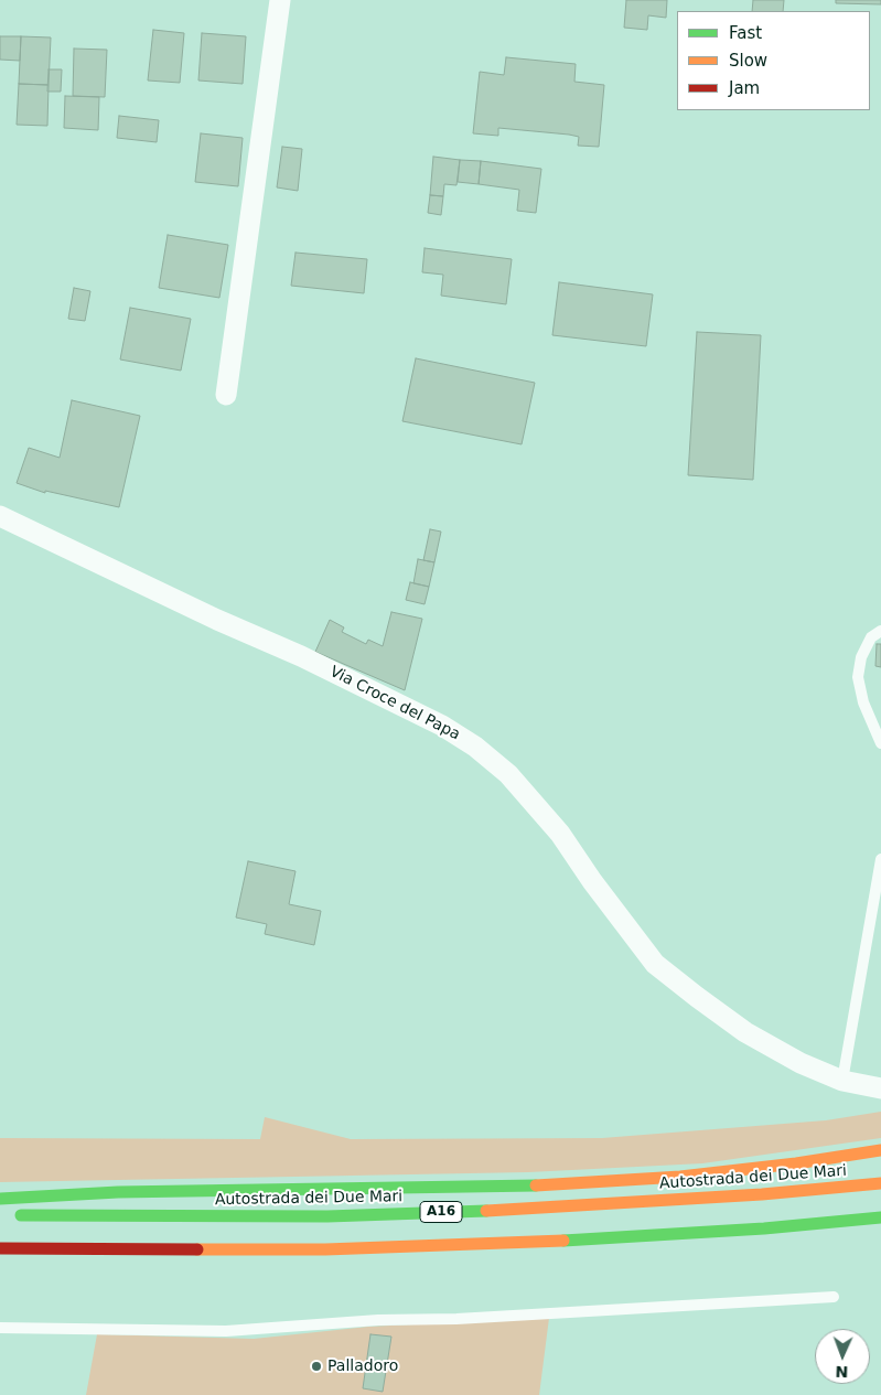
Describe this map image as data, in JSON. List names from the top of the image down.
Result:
{
  "streets": {
    "highway": ["Autostrada dei Due Mari", "A16"],
    "street": ["Via Croce del Papa"]
  },
  "places": ["Palladoro"],
  "legend": ["Fast", "Slow", "Jam"],
  "north": "bottom"
}
